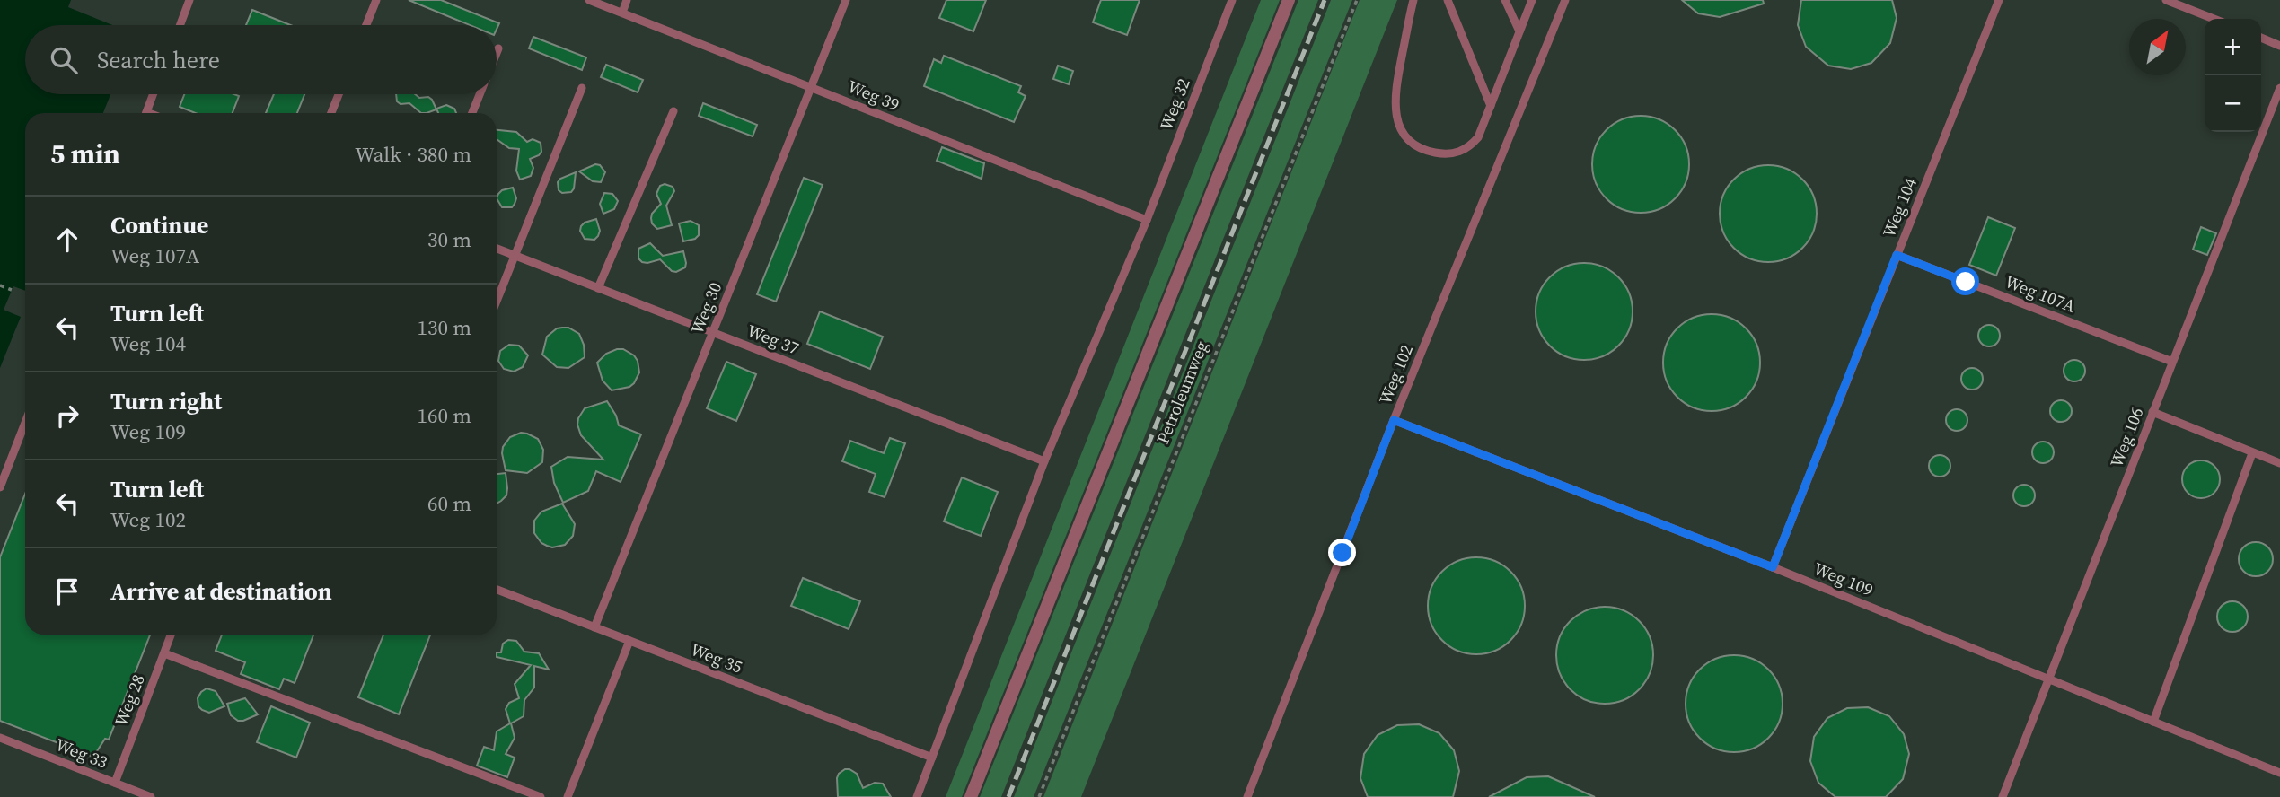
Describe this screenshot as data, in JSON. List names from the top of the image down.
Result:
{
  "streets": {
    "lane": [
      "Weg 39",
      "Weg 32",
      "Weg 104",
      "Weg 107A",
      "Weg 30",
      "Weg 37",
      "Weg 102",
      "Weg 106",
      "Weg 109",
      "Weg 35",
      "Weg 28",
      "Weg 33"
    ],
    "path": ["Petroleumweg"]
  },
  "crossings": [
    ["Weg 39", "Weg 32"],
    ["Weg 39", "Weg 30"],
    ["Weg 32", "Weg 37"],
    ["Weg 32", "Weg 35"],
    ["Weg 104", "Weg 107A"],
    ["Weg 104", "Weg 109"],
    ["Weg 107A", "Weg 106"],
    ["Weg 30", "Weg 37"],
    ["Weg 30", "Weg 35"],
    ["Weg 102", "Weg 109"],
    ["Weg 106", "Weg 109"],
    ["Weg 28", "Weg 33"]
  ],
  "north": "top right",
  "page": {
    "map_buttons": ["+", "−"],
    "search": "Search here",
    "heading": ["5 min", "Walk · 380 m"],
    "list": [
      ["Continue", "Weg 107A", "30 m"],
      ["Turn left", "Weg 104", "130 m"],
      ["Turn right", "Weg 109", "160 m"],
      ["Turn left", "Weg 102", "60 m"],
      "Arrive at destination"
    ]
  }
}
